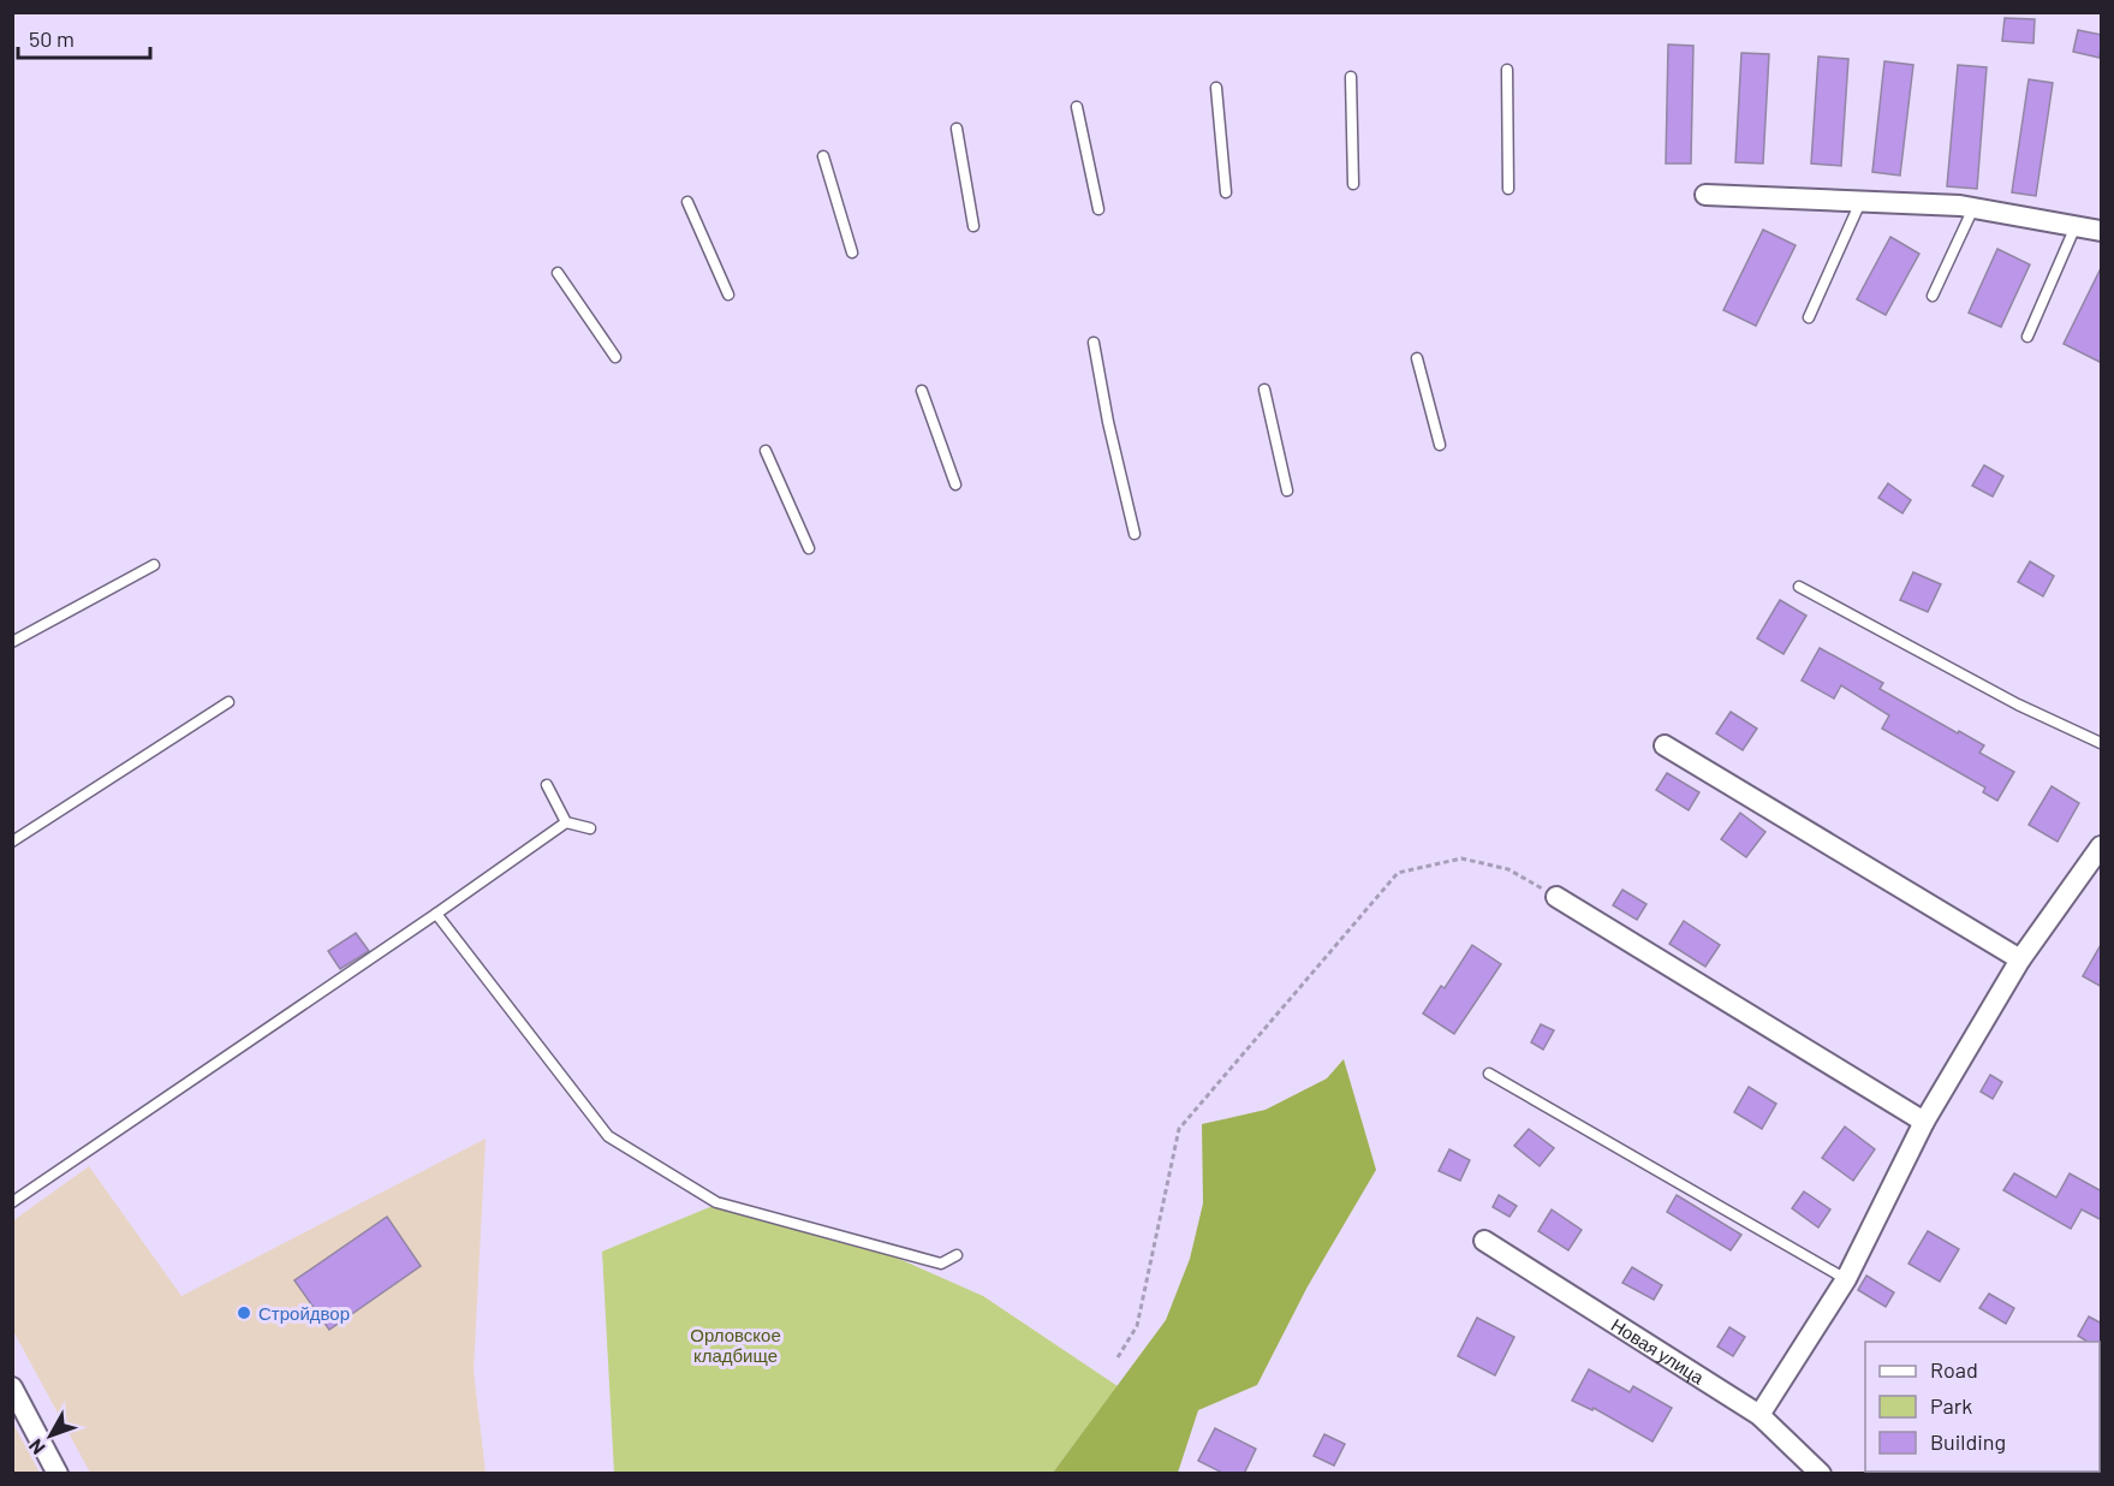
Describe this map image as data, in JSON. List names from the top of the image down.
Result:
{
  "streets": {
    "street": ["Новая улица"]
  },
  "parks": ["Орловское кладбище"],
  "places": ["Стройдвор"],
  "legend": ["Road", "Park", "Building"],
  "scale_bar": "50 m",
  "north": "bottom left"
}
